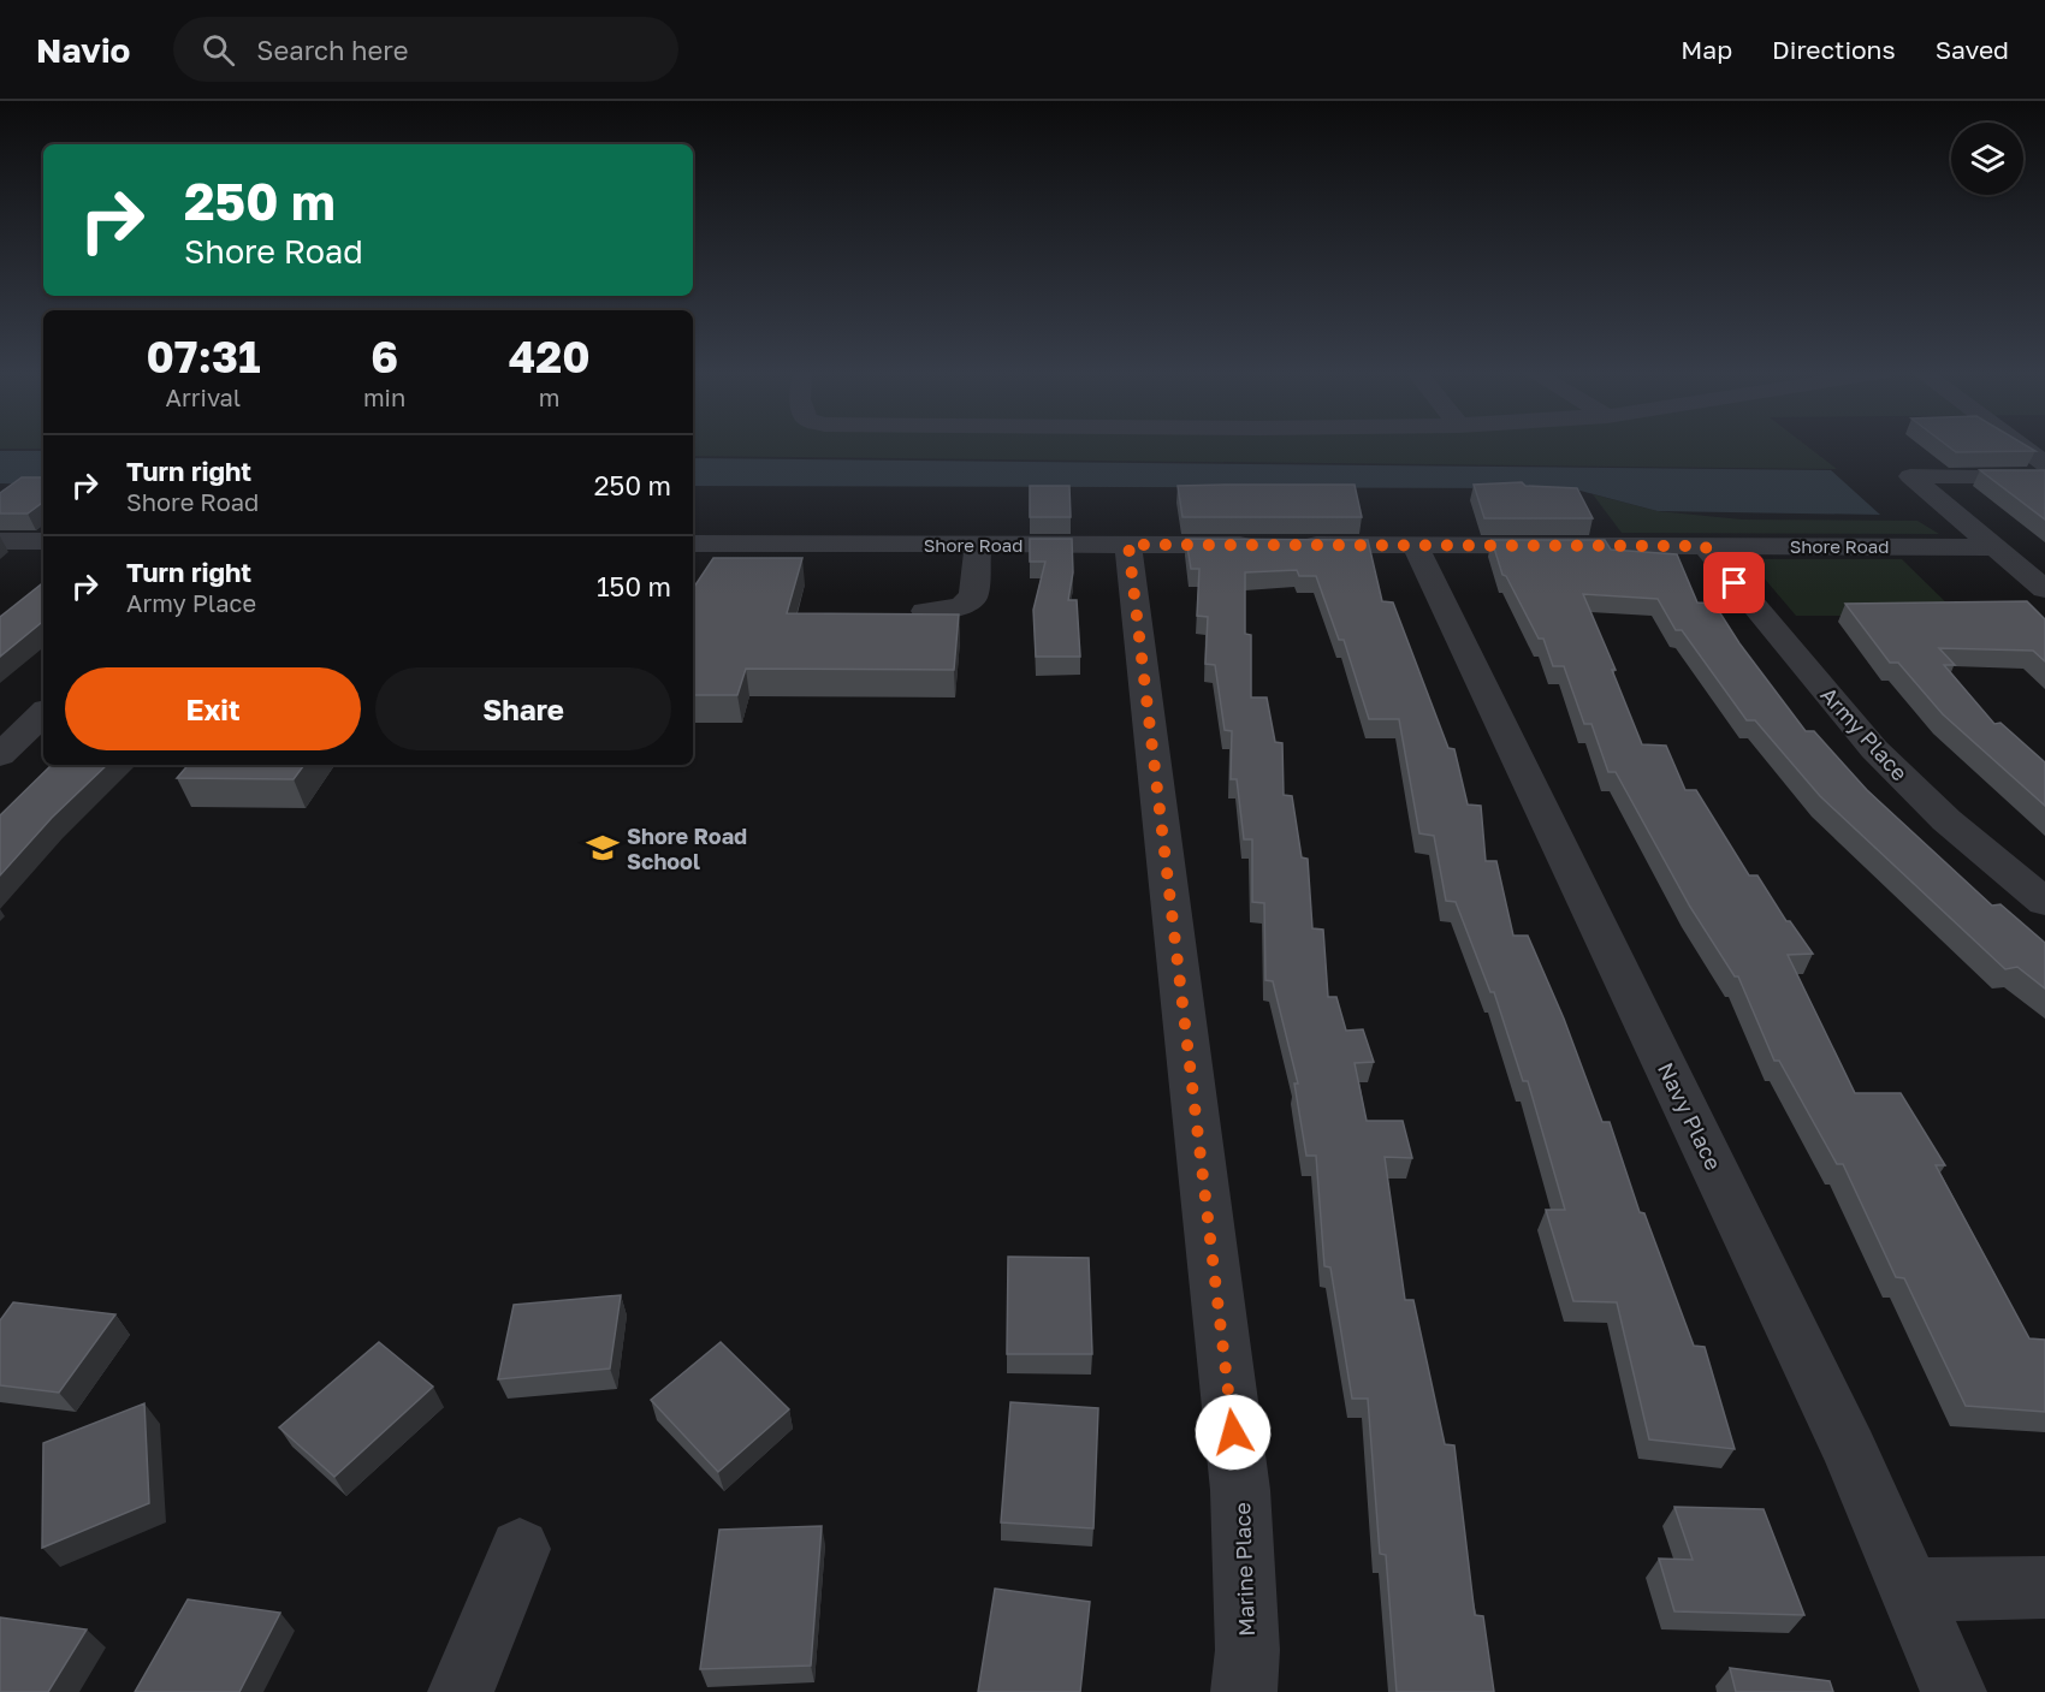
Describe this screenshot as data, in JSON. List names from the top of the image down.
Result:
{
  "streets": {
    "street": [
      "Shore Road",
      "Army Place",
      "Navy Place",
      "Marine Place"
    ]
  },
  "crossings": [
    ["Shore Road", "Army Place"],
    ["Shore Road", "Navy Place"],
    ["Shore Road", "Marine Place"]
  ],
  "places": {
    "school or university": ["Shore Road School"]
  },
  "page": {
    "header": "Navio",
    "search": "Search here",
    "nav": ["Map", "Directions", "Saved"],
    "turn": ["250 m", "Shore Road"],
    "eta": [
      "07:31",
      "Arrival",
      "6",
      "min",
      "420",
      "m"
    ],
    "list": [
      {
        "name": "Turn right",
        "note": "Shore Road",
        "value": "250 m"
      },
      {
        "name": "Turn right",
        "note": "Army Place",
        "value": "150 m"
      }
    ],
    "buttons": ["Exit", "Share"]
  }
}
